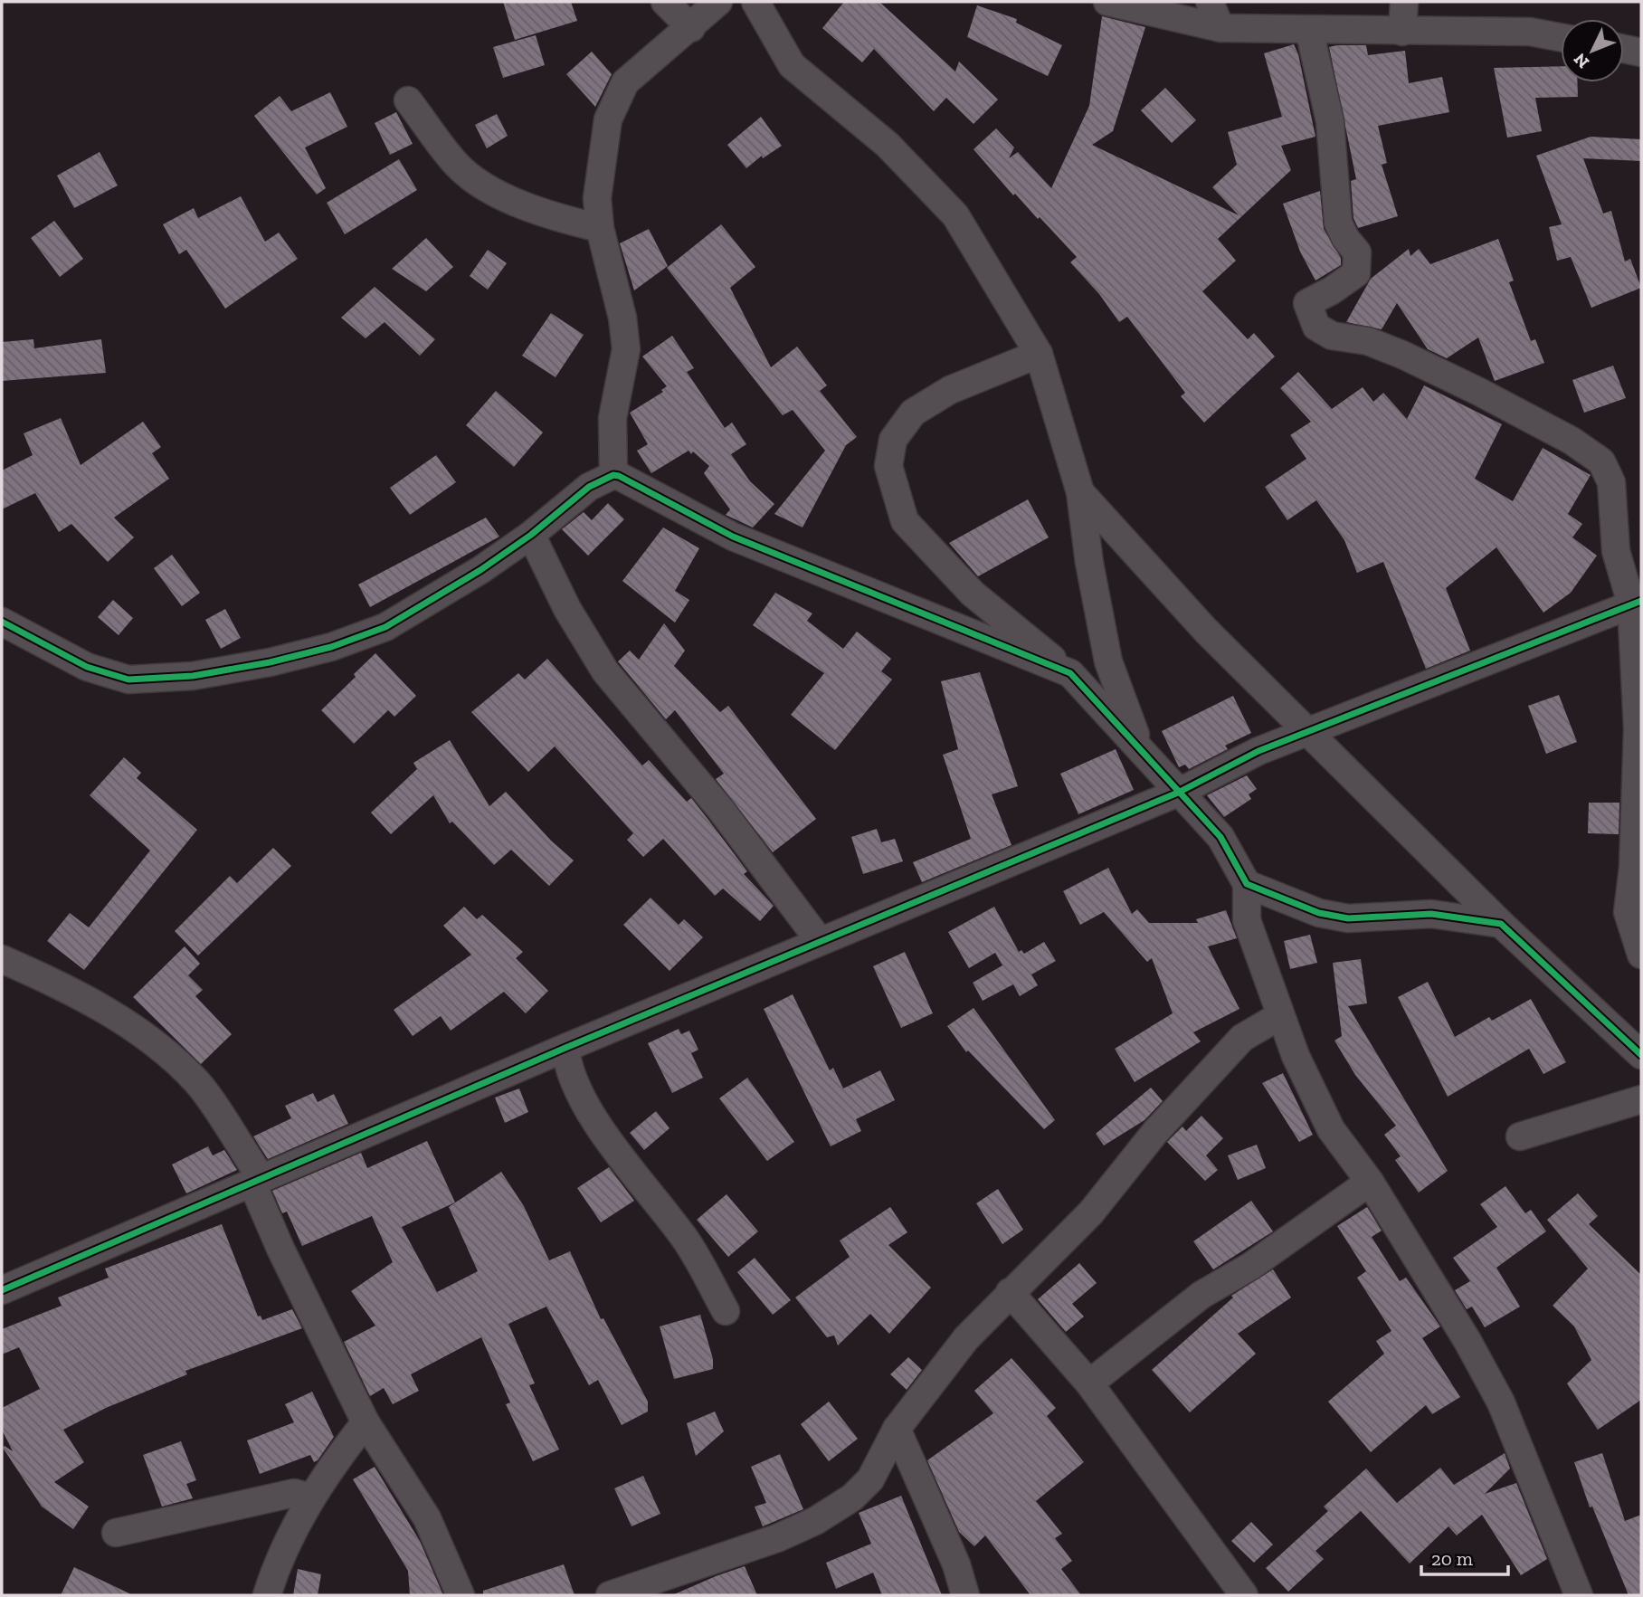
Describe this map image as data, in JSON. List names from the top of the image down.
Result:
{
  "scale_bar": "20 m",
  "north": "bottom left"
}
